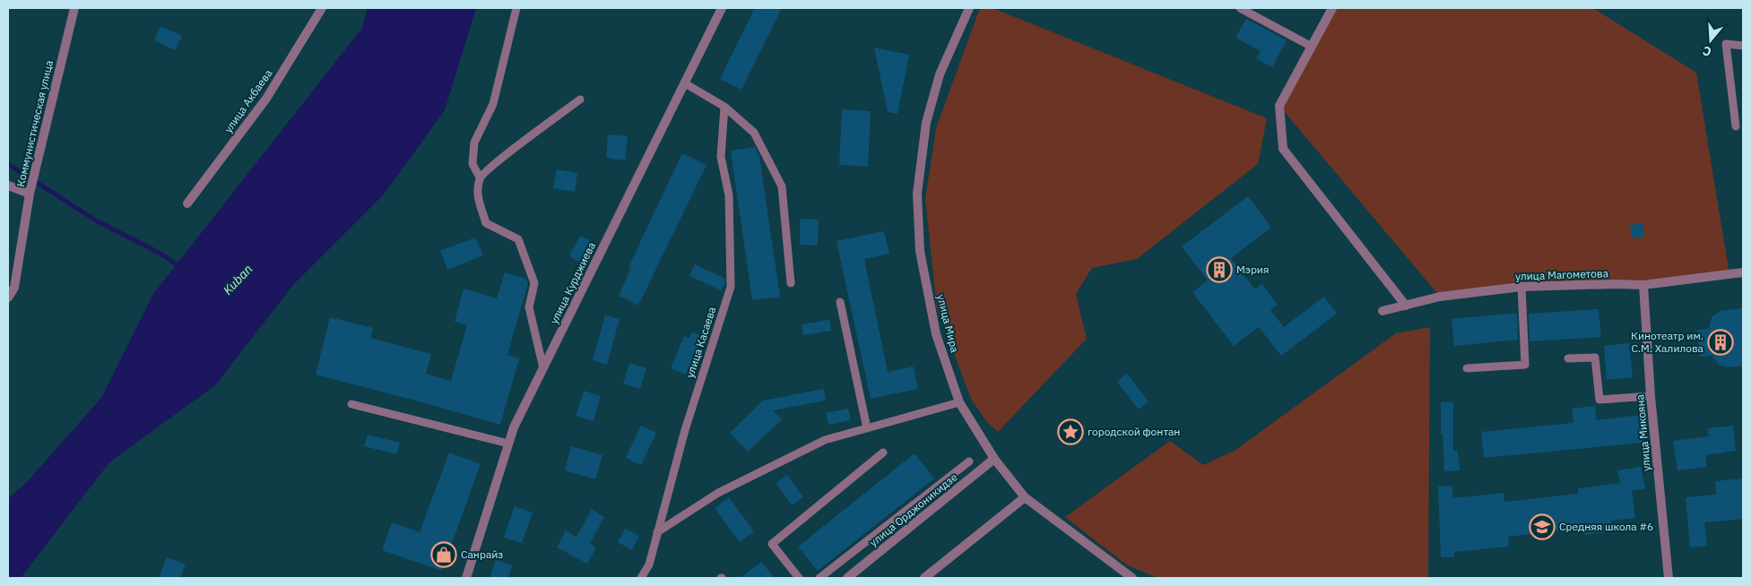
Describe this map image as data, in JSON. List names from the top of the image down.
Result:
{
  "streets": {
    "street": [
      "улица Акбаева",
      "Коммунистическая улица",
      "улица Магометова",
      "улица Курджиева",
      "улица Мира",
      "улица Микояна",
      "улица Орджоникидзе"
    ],
    "lane": ["улица Касаева"]
  },
  "crossings": [
    ["улица Магометова", "улица Микояна"],
    ["улица Мира", "улица Орджоникидзе"]
  ],
  "water": ["Kuban"],
  "places": {
    "building": ["Мэрия", "Кинотеатр им. С.М. Халилова"],
    "place": ["городской фонтан"],
    "school or university": ["Средняя школа #6"],
    "shop": ["Санрайз"]
  },
  "north": "bottom"
}
